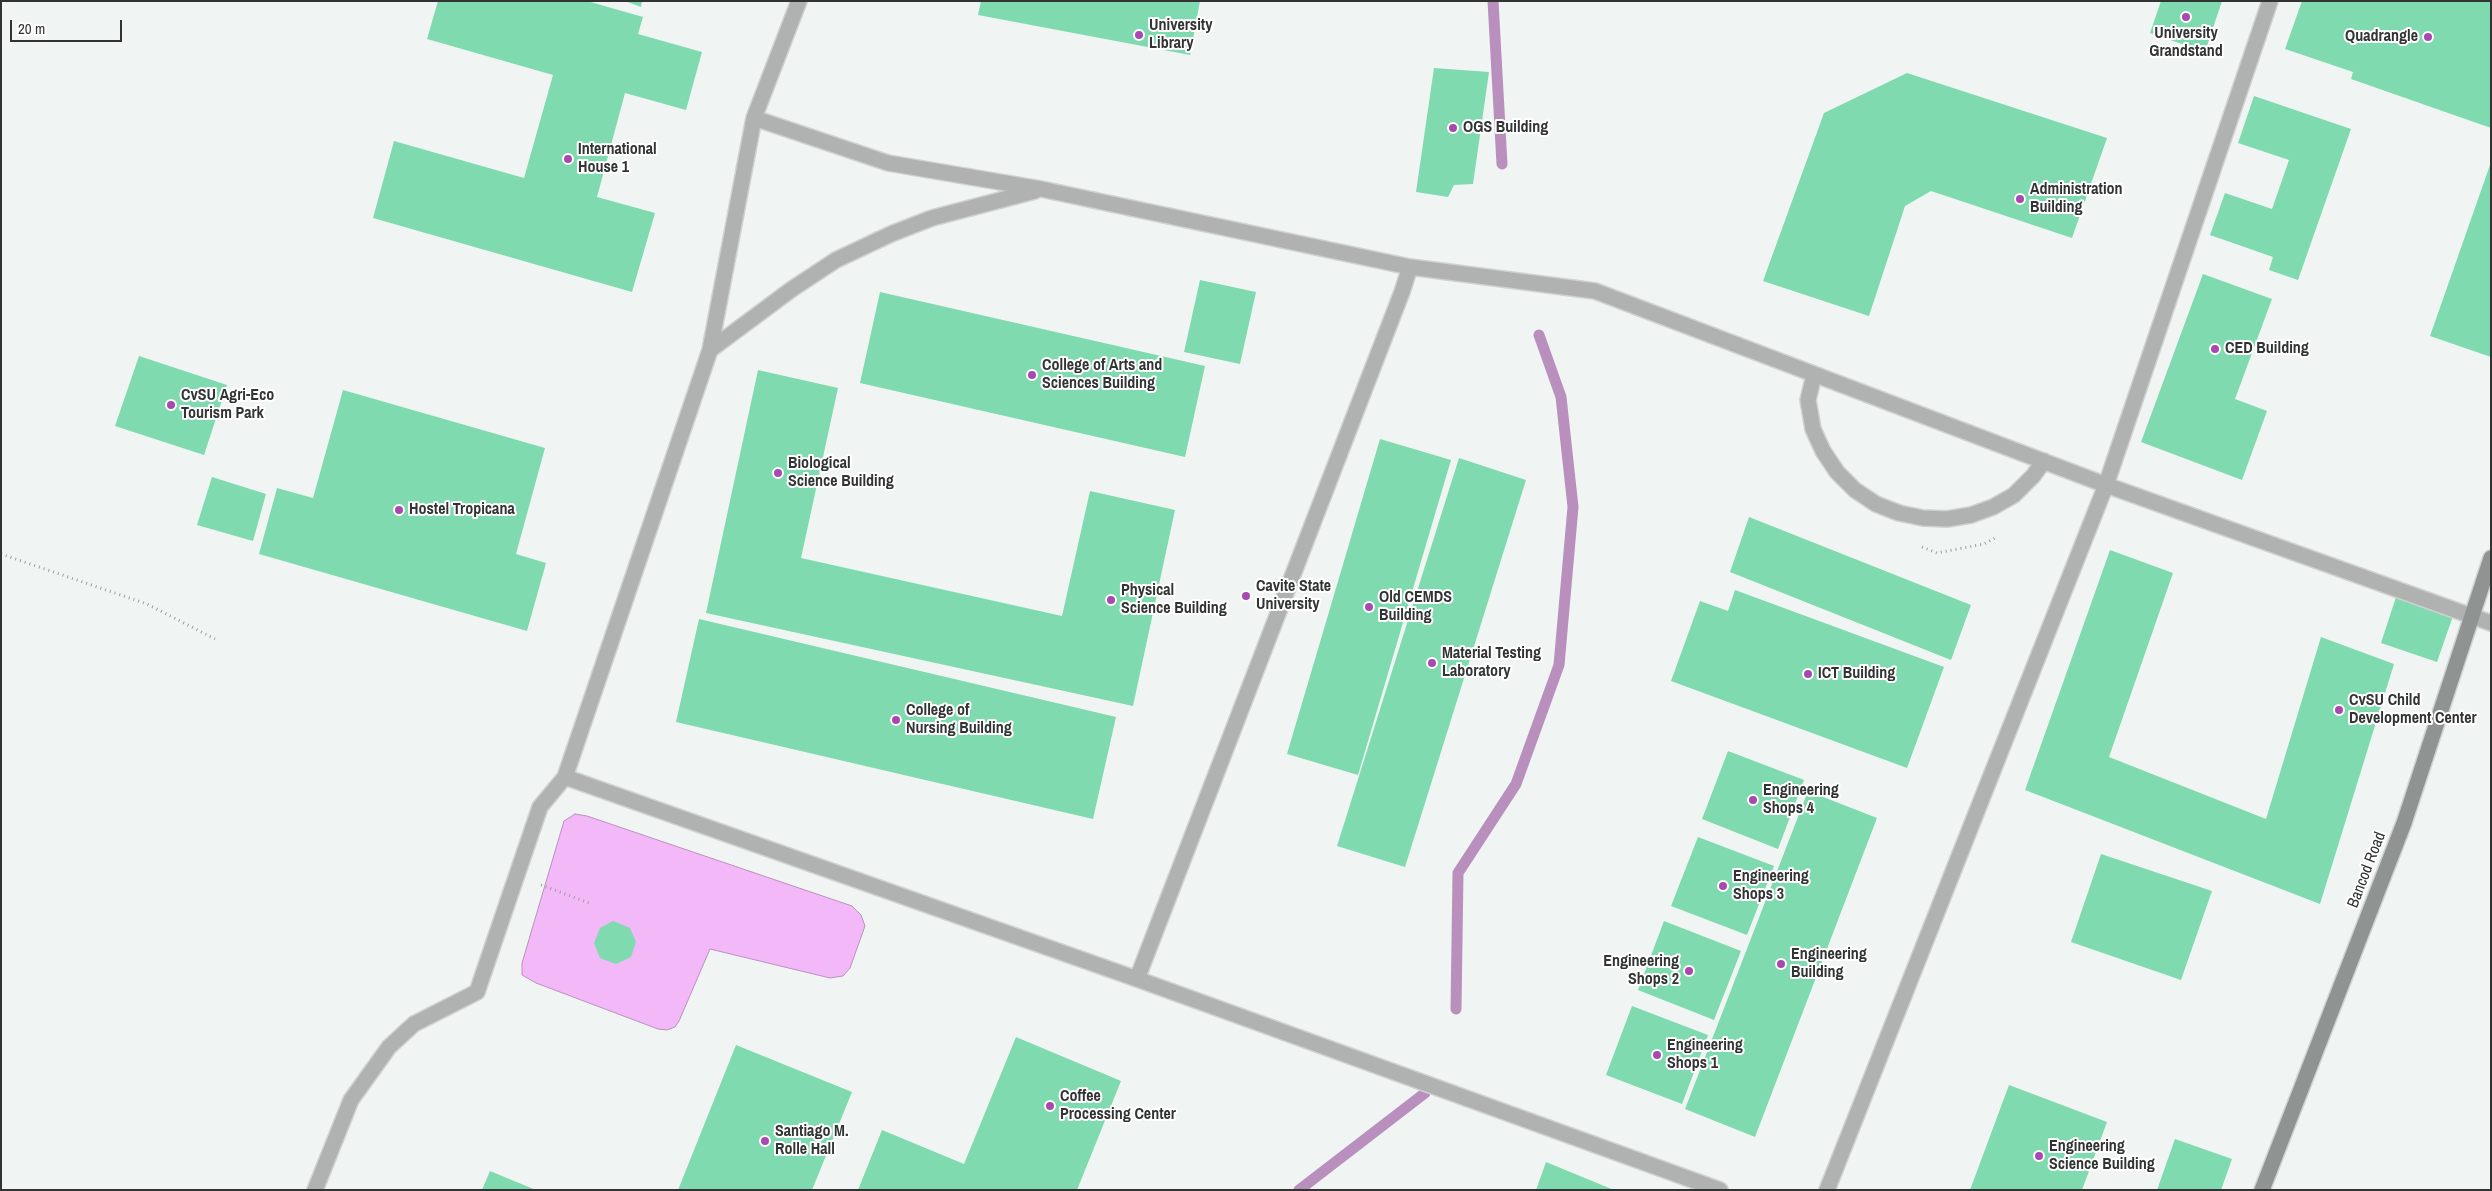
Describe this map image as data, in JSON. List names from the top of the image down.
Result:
{
  "streets": {
    "street": ["Bancod Road"]
  },
  "places": [
    "University Grandstand",
    "University Library",
    "Quadrangle",
    "OGS Building",
    "International House 1",
    "Administration Building",
    "CED Building",
    "College of Arts and Sciences Building",
    "CvSU Agri-Eco Tourism Park",
    "Biological Science Building",
    "Hostel Tropicana",
    "Cavite State University",
    "Physical Science Building",
    "Old CEMDS Building",
    "Material Testing Laboratory",
    "ICT Building",
    "CvSU Child Development Center",
    "College of Nursing Building",
    "Engineering Shops 4",
    "Engineering Shops 3",
    "Engineering Building",
    "Engineering Shops 2",
    "Engineering Shops 1",
    "Coffee Processing Center",
    "Santiago M. Rolle Hall",
    "Engineering Science Building"
  ],
  "scale_bar": "20 m"
}
